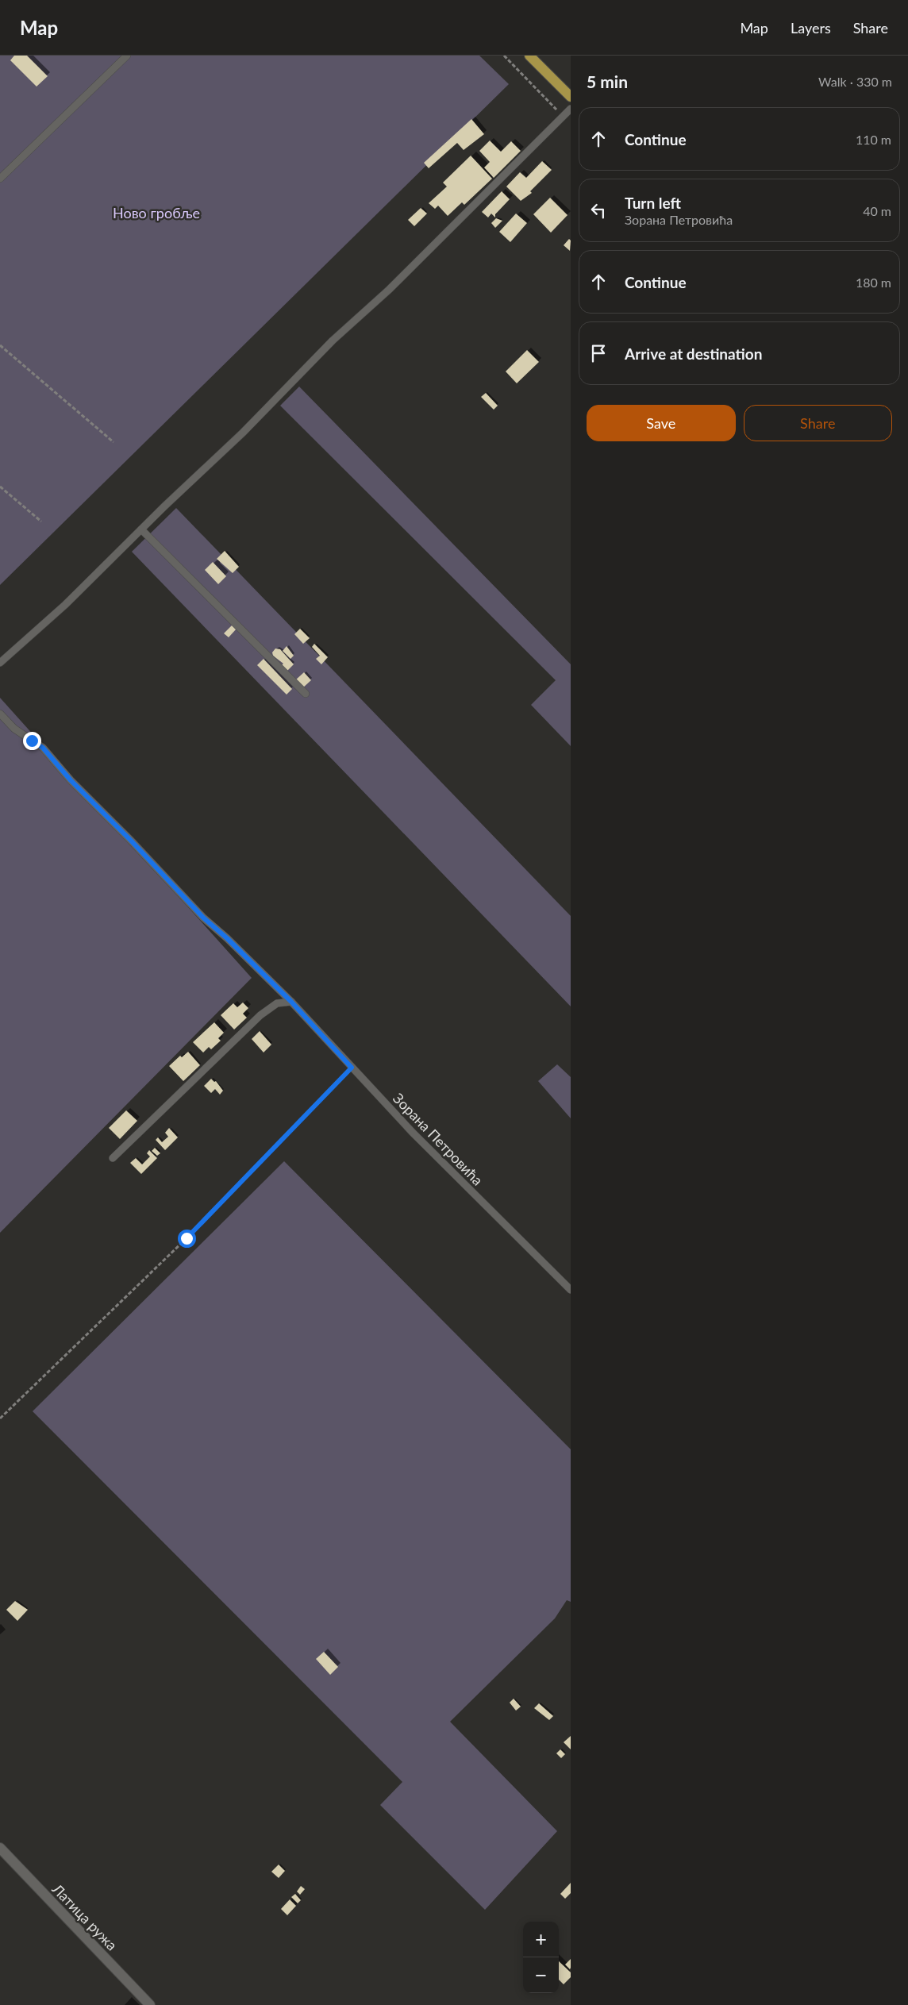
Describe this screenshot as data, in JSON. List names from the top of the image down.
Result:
{
  "streets": {
    "street": ["Латица ружа"],
    "lane": ["Зорана Петровића"]
  },
  "parks": ["Ново гробље"],
  "page": {
    "header": "Map",
    "nav": ["Map", "Layers", "Share"],
    "heading": ["5 min", "Walk · 330 m"],
    "list": [
      ["Continue", "110 m"],
      ["Turn left", "Зорана Петровића", "40 m"],
      ["Continue", "180 m"],
      "Arrive at destination"
    ],
    "buttons": ["Save", "Share"],
    "map_buttons": ["+", "−"]
  }
}
